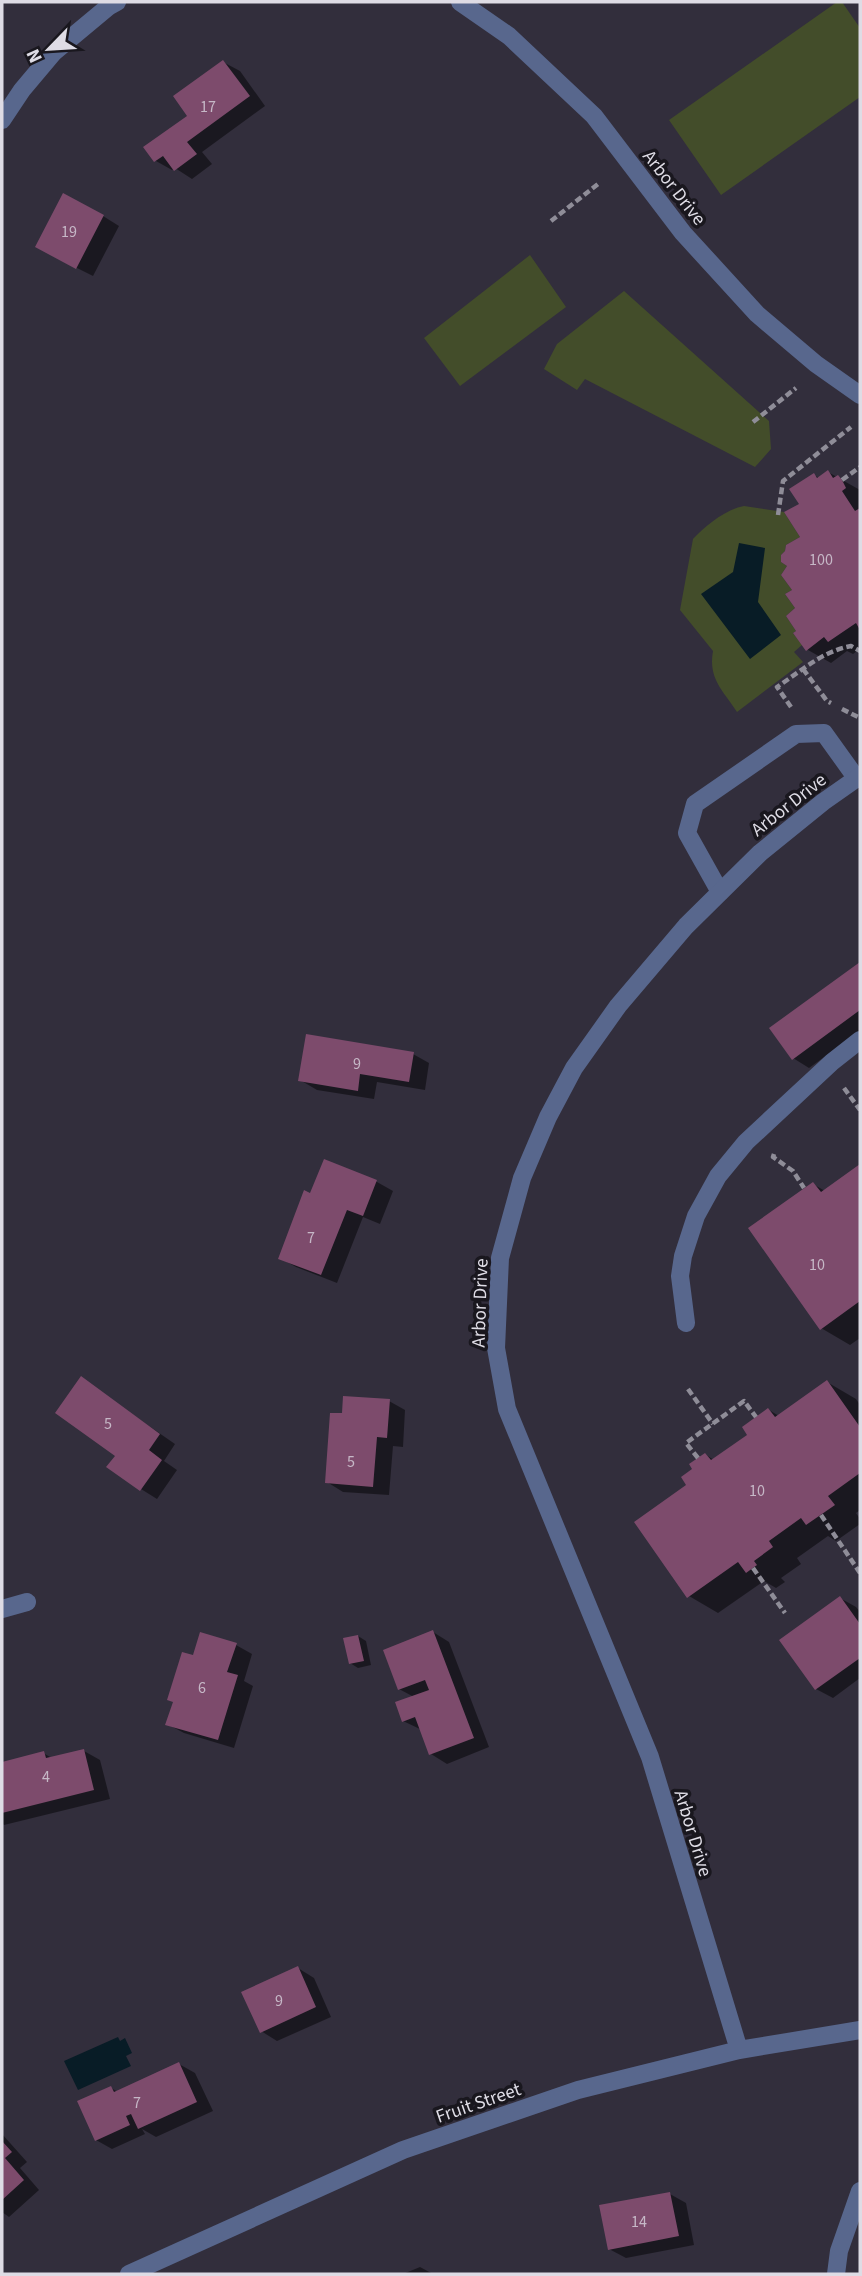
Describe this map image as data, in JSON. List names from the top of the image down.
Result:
{
  "streets": {
    "street": ["Arbor Drive", "Fruit Street"]
  },
  "crossings": [
    ["Arbor Drive", "Fruit Street"]
  ],
  "house_numbers": [
    "17",
    "19",
    "100",
    "9",
    "7",
    "10",
    "5",
    "5",
    "10",
    "6",
    "4",
    "9",
    "7",
    "14"
  ],
  "north": "bottom left"
}
